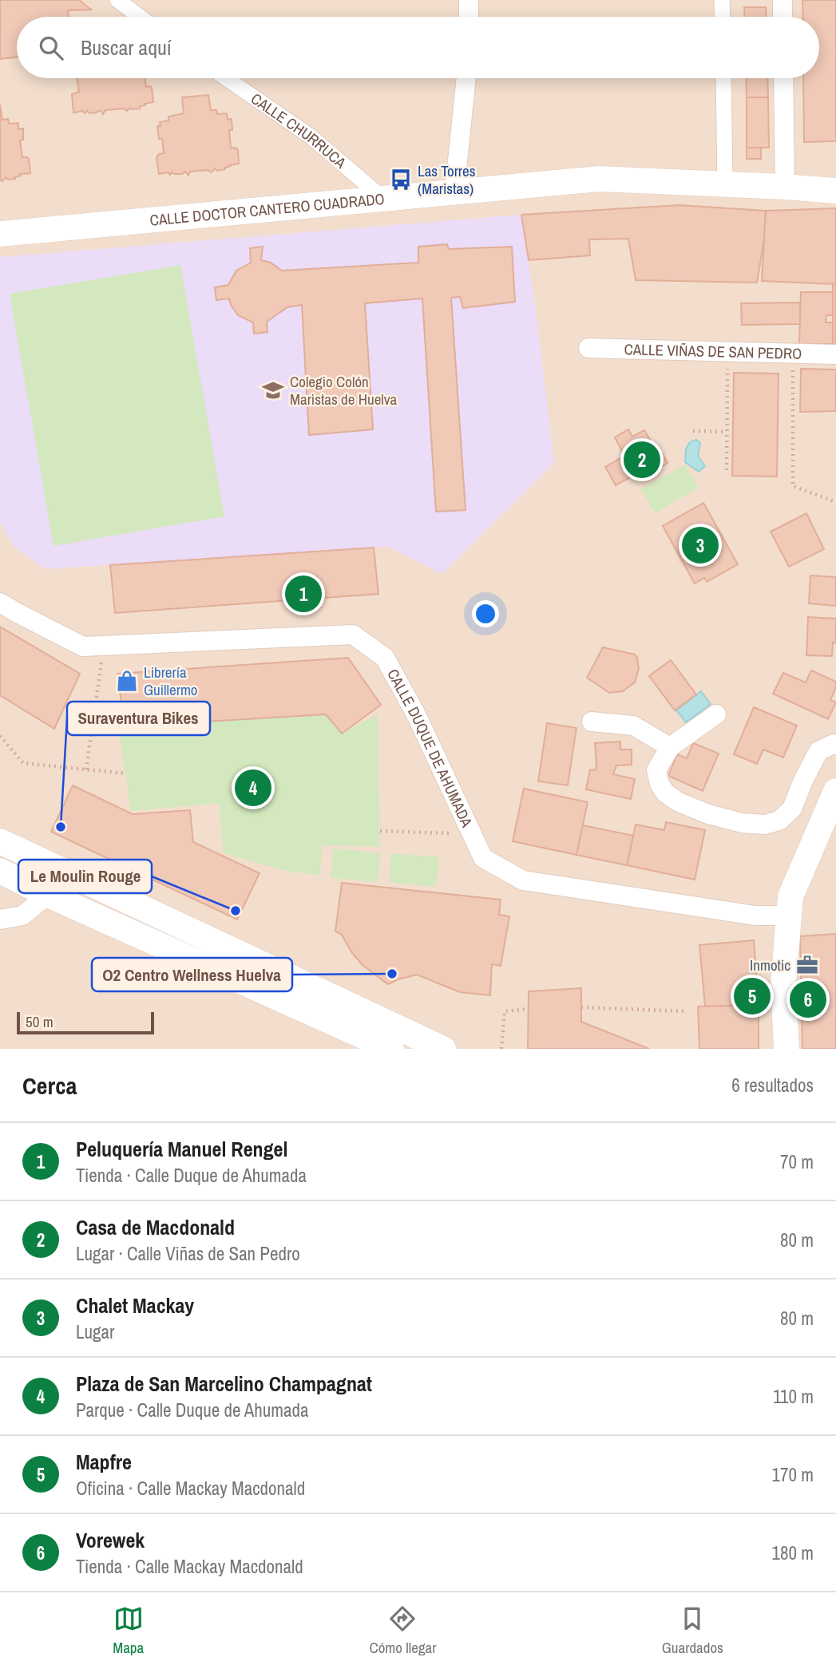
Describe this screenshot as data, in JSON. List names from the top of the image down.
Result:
{
  "streets": {
    "street": [
      "CALLE CHURRUCA",
      "CALLE DOCTOR CANTERO CUADRADO",
      "CALLE VIÑAS DE SAN PEDRO",
      "CALLE DUQUE DE AHUMADA"
    ]
  },
  "crossings": [
    ["CALLE CHURRUCA", "CALLE DOCTOR CANTERO CUADRADO"]
  ],
  "places": {
    "bus stop": ["Las Torres (Maristas)"],
    "school or university": ["Colegio Colón Maristas de Huelva"],
    "shop": ["Librería Guillermo"],
    "other": ["Suraventura Bikes", "Le Moulin Rouge", "O2 Centro Wellness Huelva"],
    "office": ["Inmotic"]
  },
  "scale_bar": "50 m",
  "page": {
    "search": "Buscar aquí",
    "pins": [
      "2",
      "3",
      "1",
      "4",
      "5",
      "6"
    ],
    "scale": "50 m",
    "heading": ["Cerca", "6 resultados"],
    "list": [
      {
        "mark": "1",
        "name": "Peluquería Manuel Rengel",
        "note": "Tienda · Calle Duque de Ahumada",
        "value": "70 m"
      },
      {
        "mark": "2",
        "name": "Casa de Macdonald",
        "note": "Lugar · Calle Viñas de San Pedro",
        "value": "80 m"
      },
      {
        "mark": "3",
        "name": "Chalet Mackay",
        "note": "Lugar",
        "value": "80 m"
      },
      {
        "mark": "4",
        "name": "Plaza de San Marcelino Champagnat",
        "note": "Parque · Calle Duque de Ahumada",
        "value": "110 m"
      },
      {
        "mark": "5",
        "name": "Mapfre",
        "note": "Oficina · Calle Mackay Macdonald",
        "value": "170 m"
      },
      {
        "mark": "6",
        "name": "Vorewek",
        "note": "Tienda · Calle Mackay Macdonald",
        "value": "180 m"
      }
    ],
    "nav": ["Mapa", "Cómo llegar", "Guardados"]
  }
}
